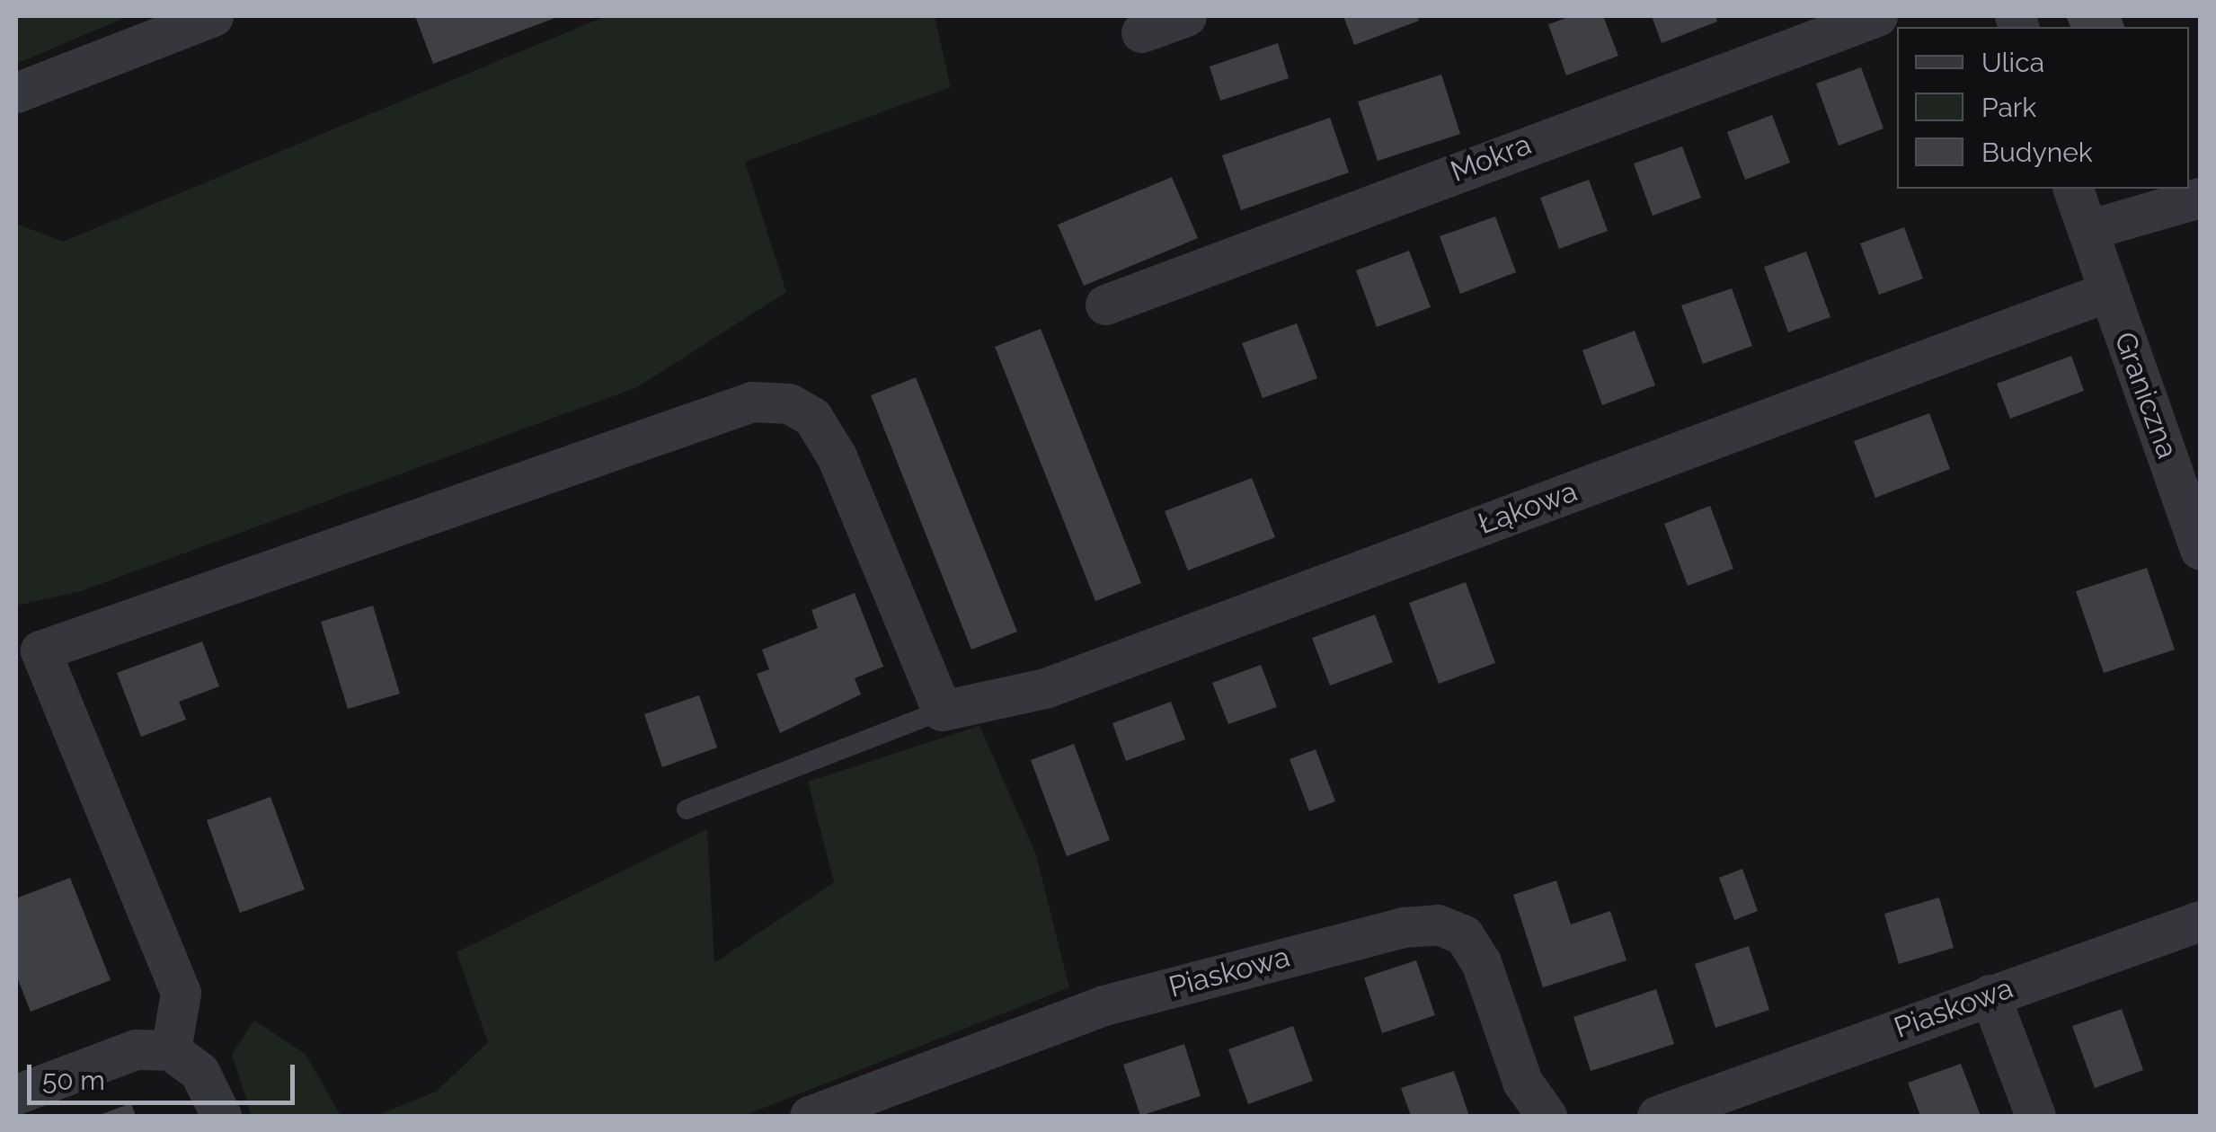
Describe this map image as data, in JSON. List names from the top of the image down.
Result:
{
  "streets": {
    "street": [
      "Mokra",
      "Graniczna",
      "Łąkowa",
      "Piaskowa"
    ]
  },
  "crossings": [
    ["Graniczna", "Łąkowa"]
  ],
  "legend": ["Ulica", "Park", "Budynek"],
  "scale_bar": "50 m"
}
